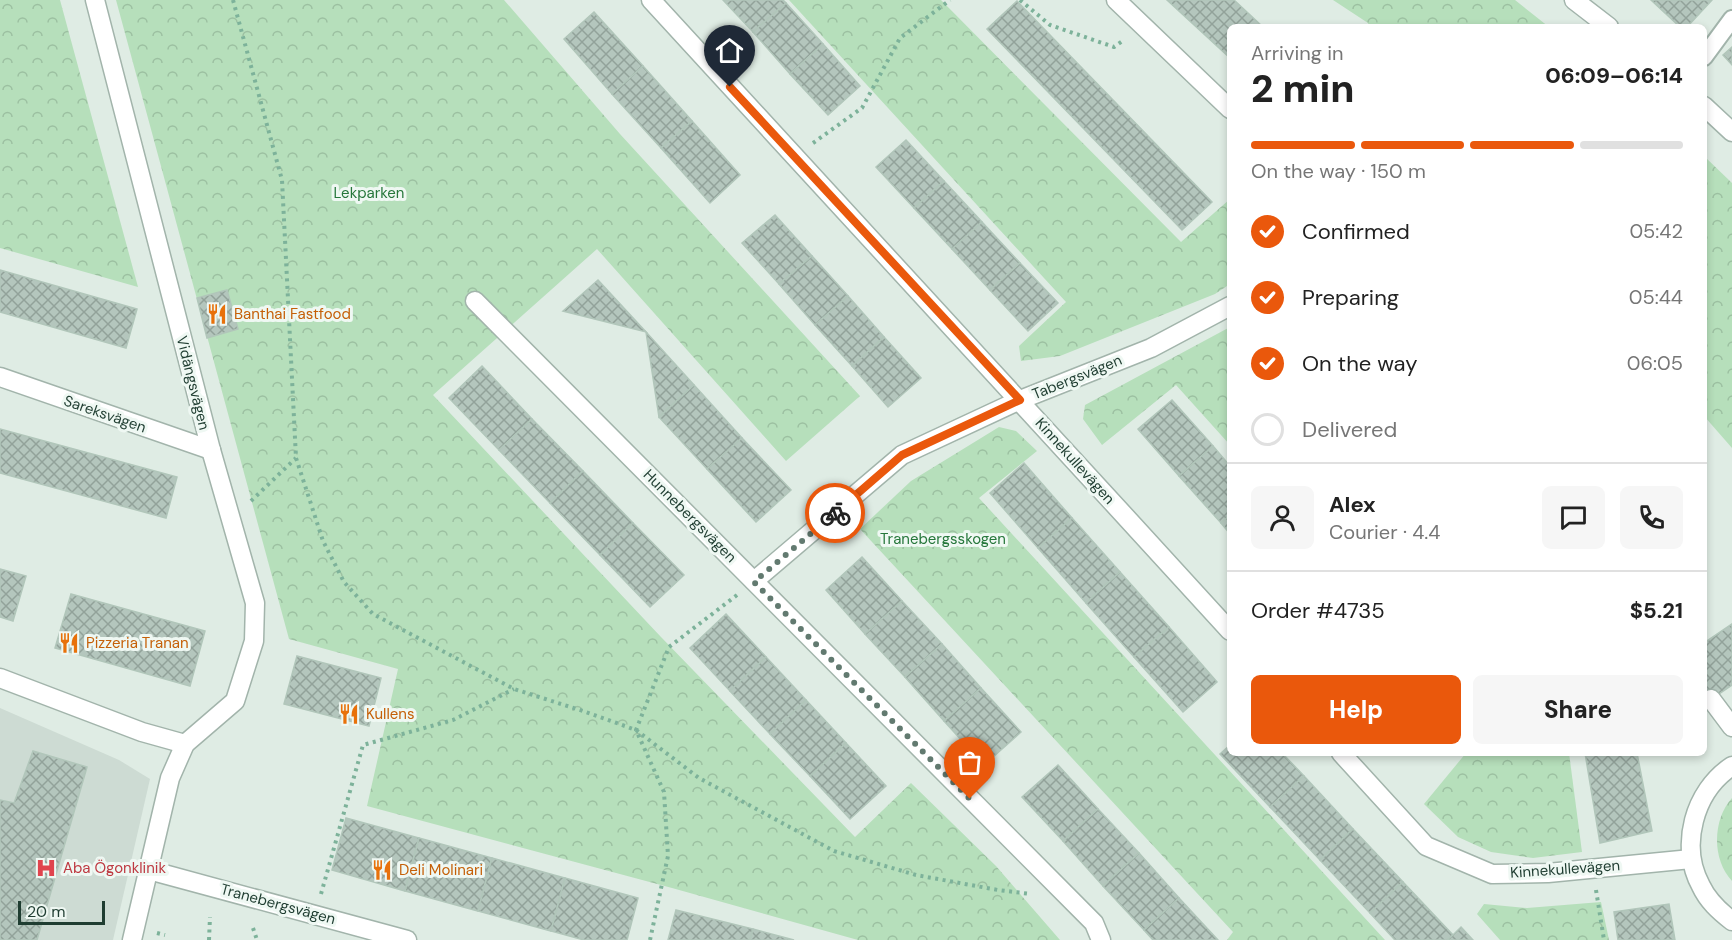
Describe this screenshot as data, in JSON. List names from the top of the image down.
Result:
{
  "streets": {
    "street": [
      "Tabergsvägen",
      "Vidängsvägen",
      "Sareksvägen",
      "Kinnekullevägen",
      "Hunnebergsvägen",
      "Tranebergsvägen"
    ]
  },
  "crossings": [
    ["Tabergsvägen", "Kinnekullevägen"],
    ["Tabergsvägen", "Hunnebergsvägen"],
    ["Vidängsvägen", "Sareksvägen"]
  ],
  "parks": ["Lekparken", "Tranebergsskogen"],
  "places": {
    "restaurant": [
      "Banthai Fastfood",
      "Pizzeria Tranan",
      "Kullens",
      "Deli Molinari"
    ],
    "hospital": ["Aba Ögonklinik"]
  },
  "scale_bar": "20 m",
  "page": {
    "heading": ["2 min", "Arriving in", "06:09–06:14"],
    "panel": [
      "Alex",
      "Courier · 4.4",
      "Order #4735",
      "$5.21"
    ],
    "bar": "On the way · 150 m",
    "list": [
      ["Confirmed", "05:42"],
      ["Preparing", "05:44"],
      ["On the way", "06:05"],
      "Delivered"
    ],
    "buttons": ["Help", "Share"],
    "scale": "20 m"
  }
}
